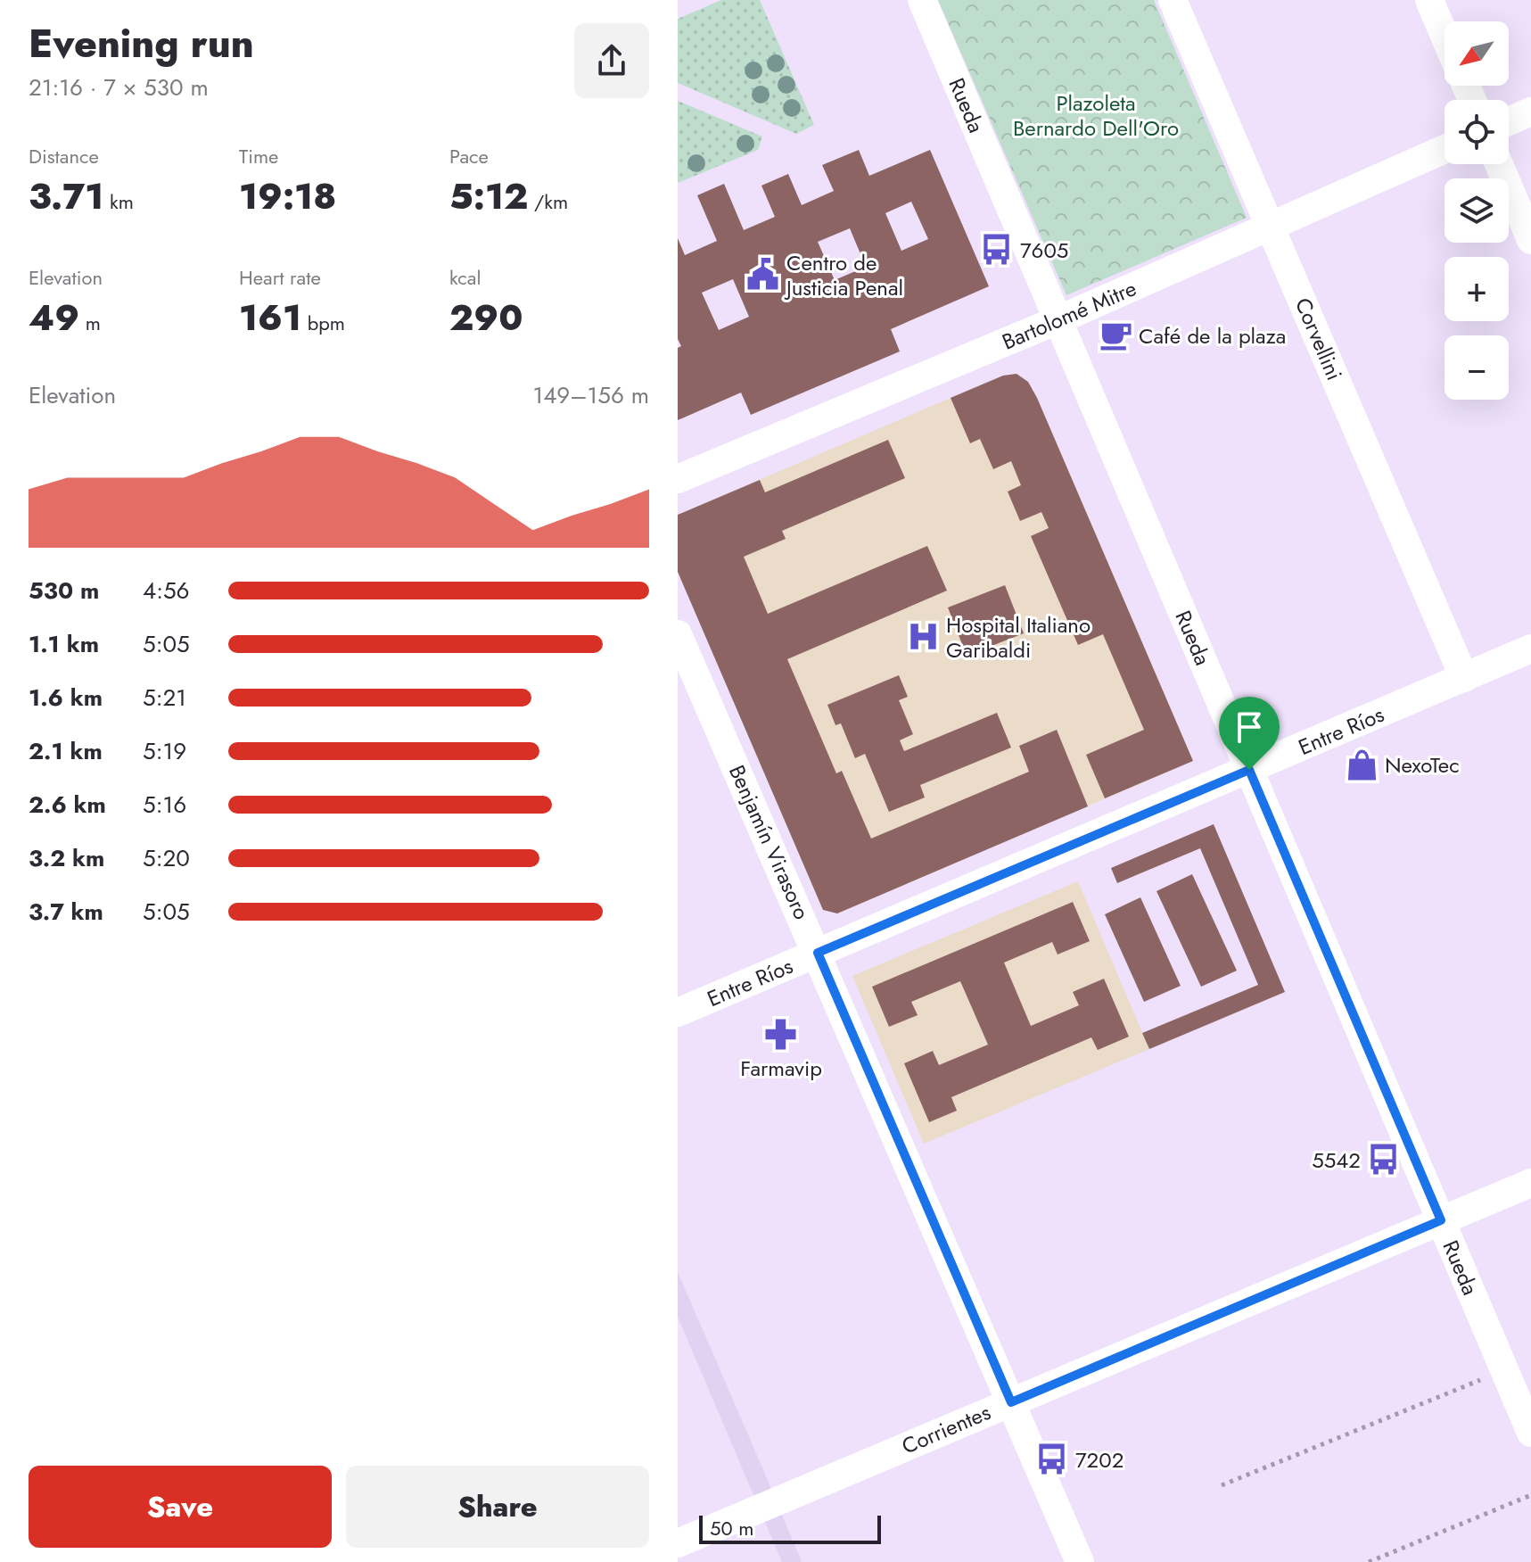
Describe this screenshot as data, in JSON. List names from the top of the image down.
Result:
{
  "streets": {
    "street": [
      "Rueda",
      "Bartolomé Mitre",
      "Corvellini",
      "Entre Ríos",
      "Benjamín Virasoro",
      "Corrientes"
    ]
  },
  "crossings": [
    ["Rueda", "Bartolomé Mitre"],
    ["Rueda", "Entre Ríos"],
    ["Rueda", "Corrientes"],
    ["Bartolomé Mitre", "Corvellini"],
    ["Corvellini", "Entre Ríos"],
    ["Entre Ríos", "Benjamín Virasoro"],
    ["Benjamín Virasoro", "Corrientes"]
  ],
  "parks": ["Plazoleta Bernardo Dell'Oro"],
  "places": {
    "bus stop": ["7605", "5542", "7202"],
    "public building": ["Centro de Justicia Penal"],
    "cafe": ["Café de la plaza"],
    "hospital": ["Hospital Italiano Garibaldi"],
    "shop": ["NexoTec"],
    "pharmacy": ["Farmavip"]
  },
  "scale_bar": "50 m",
  "north": "bottom left",
  "page": {
    "heading": ["Evening run", "21:16 · 7 × 530 m"],
    "map_buttons": ["+", "−"],
    "stats": [
      ["Distance", "3.71 km"],
      ["Time", "19:18"],
      ["Pace", "5:12 /km"],
      ["Elevation", "49 m"],
      ["Heart rate", "161 bpm"],
      ["kcal", "290"]
    ],
    "chart": ["Elevation", "149–156 m"],
    "list": [
      {
        "name": "530 m",
        "note": "4:56"
      },
      {
        "name": "1.1 km",
        "note": "5:05"
      },
      {
        "name": "1.6 km",
        "note": "5:21"
      },
      {
        "name": "2.1 km",
        "note": "5:19"
      },
      {
        "name": "2.6 km",
        "note": "5:16"
      },
      {
        "name": "3.2 km",
        "note": "5:20"
      },
      {
        "name": "3.7 km",
        "note": "5:05"
      }
    ],
    "buttons": ["Save", "Share"],
    "scale": "50 m"
  }
}
